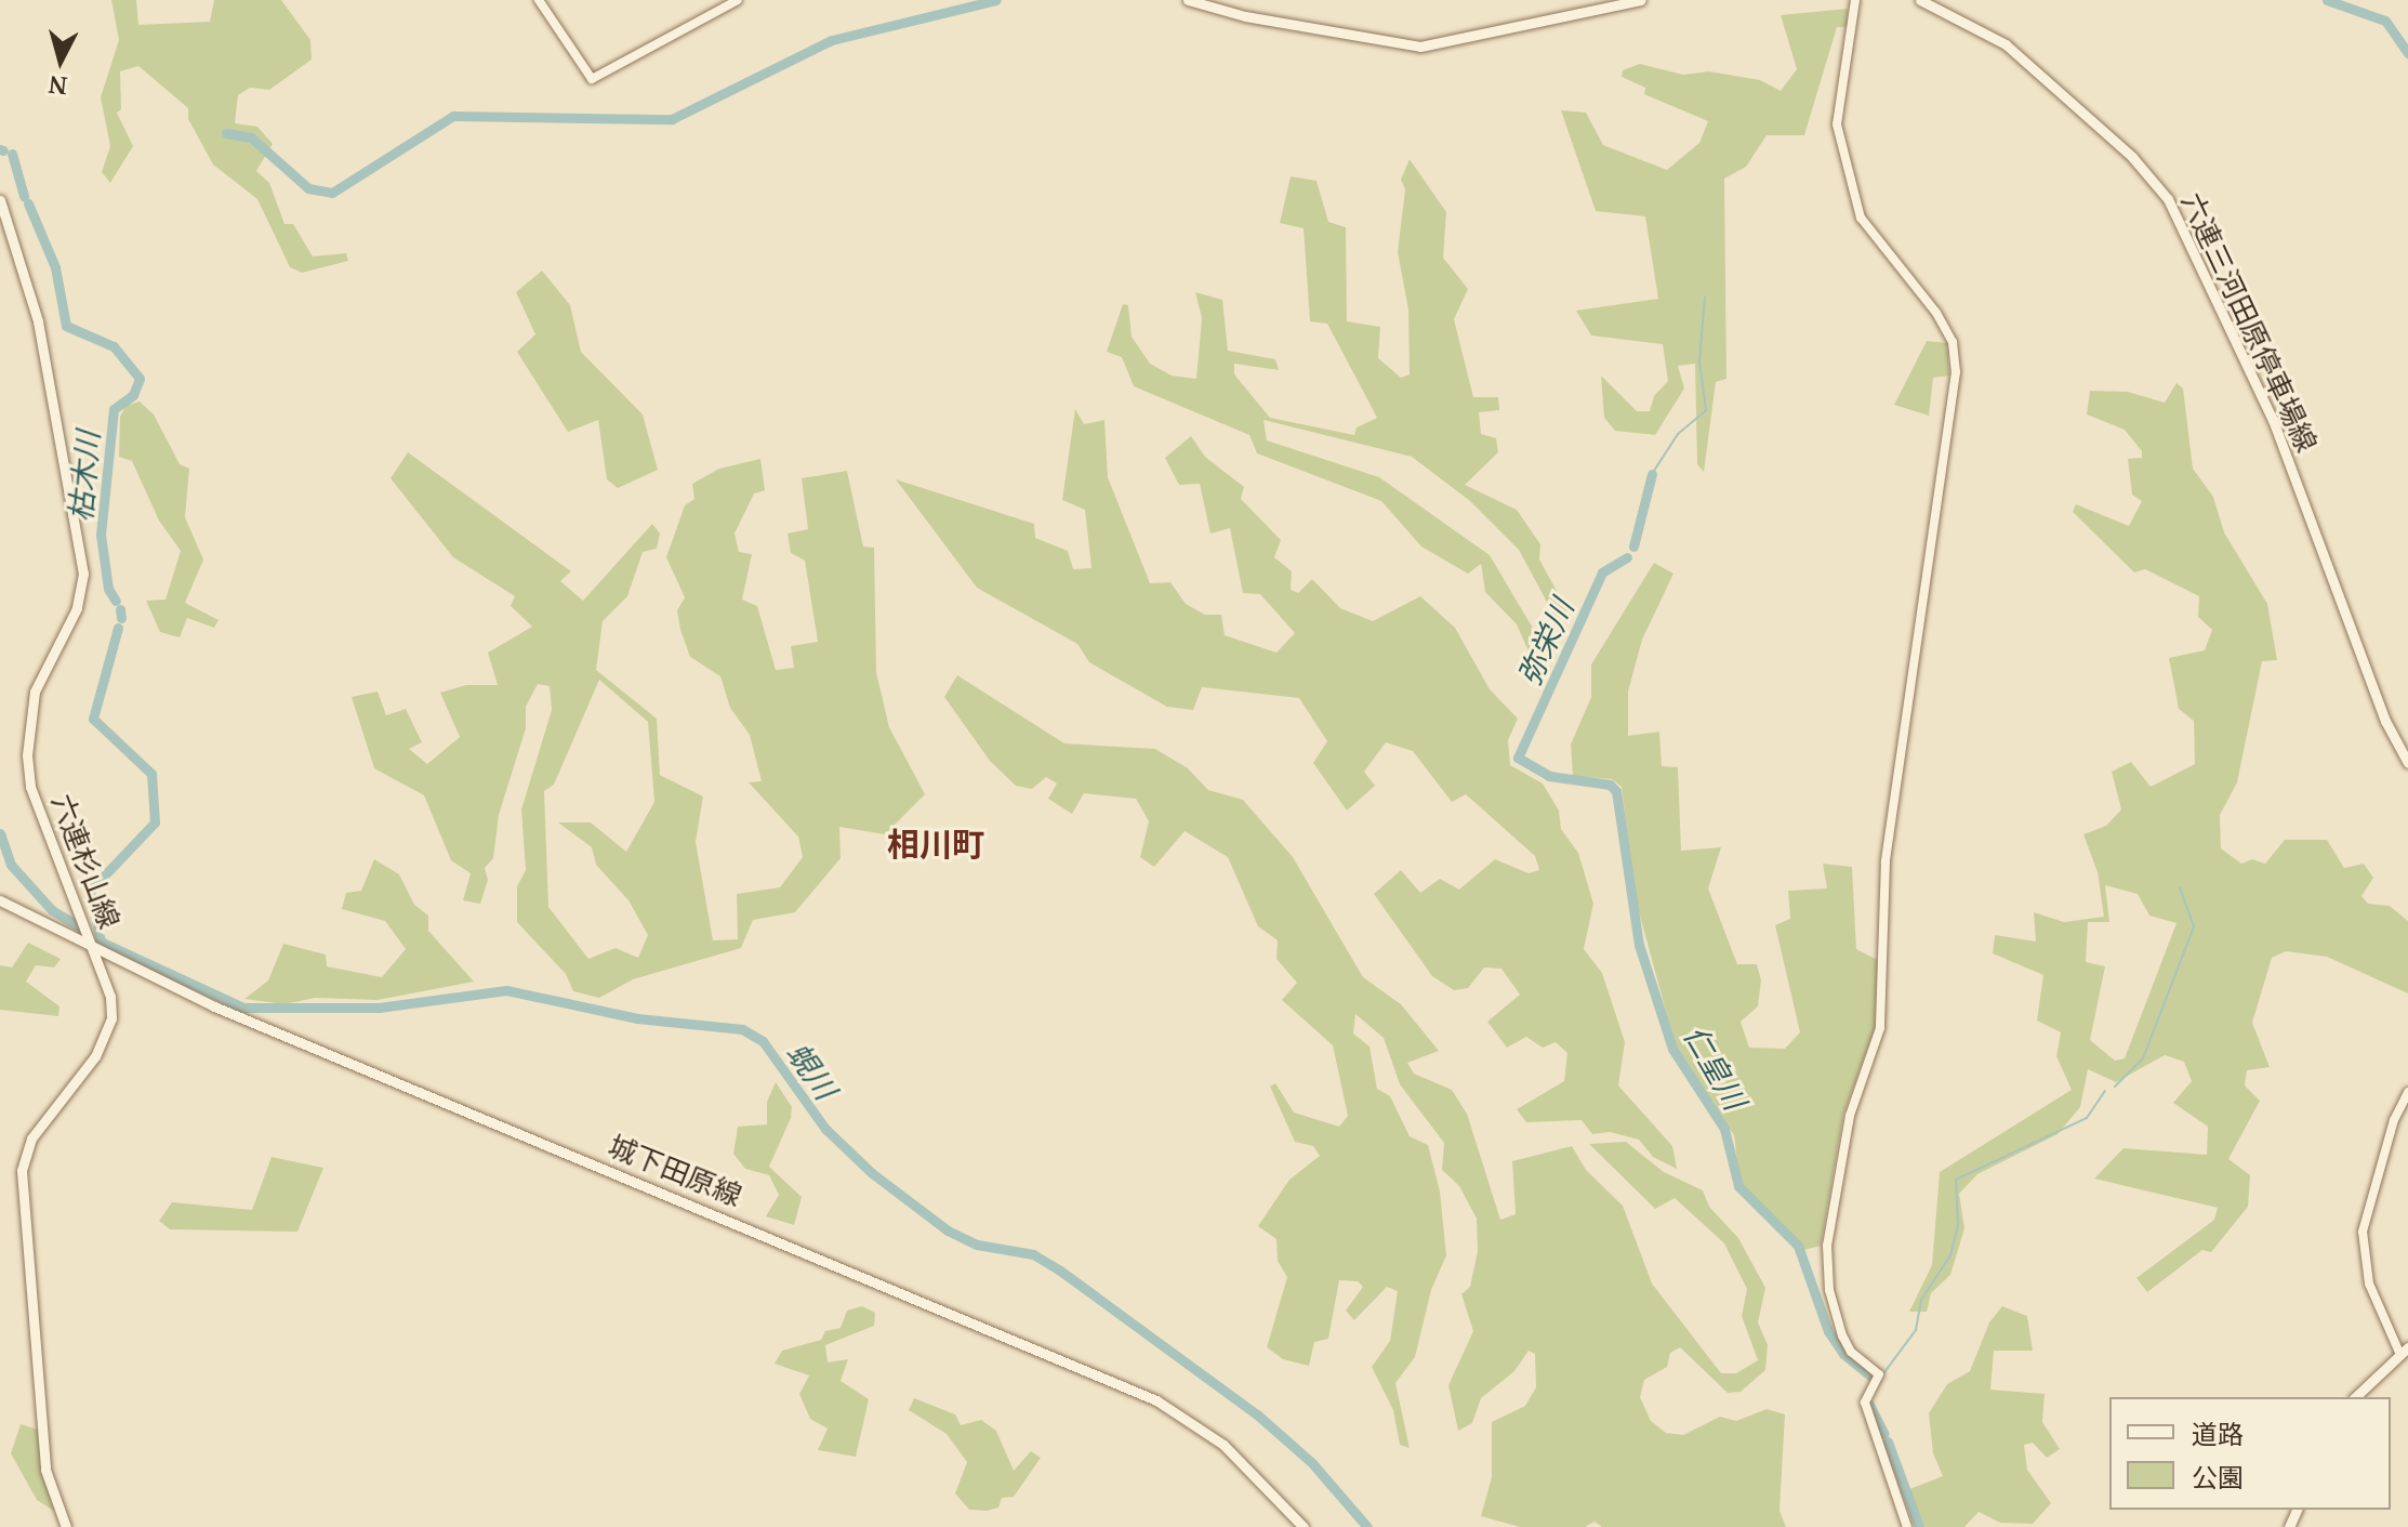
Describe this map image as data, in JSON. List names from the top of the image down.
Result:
{
  "streets": {
    "main road": ["六連三河田原停車場線", "六連杉山線", "城下田原線"]
  },
  "crossings": [
    ["六連杉山線", "城下田原線"]
  ],
  "districts": ["相川町"],
  "water": [
    "枯木川",
    "弥栄川",
    "仁皇川",
    "蜆川"
  ],
  "legend": ["道路", "公園"],
  "north": "bottom"
}
